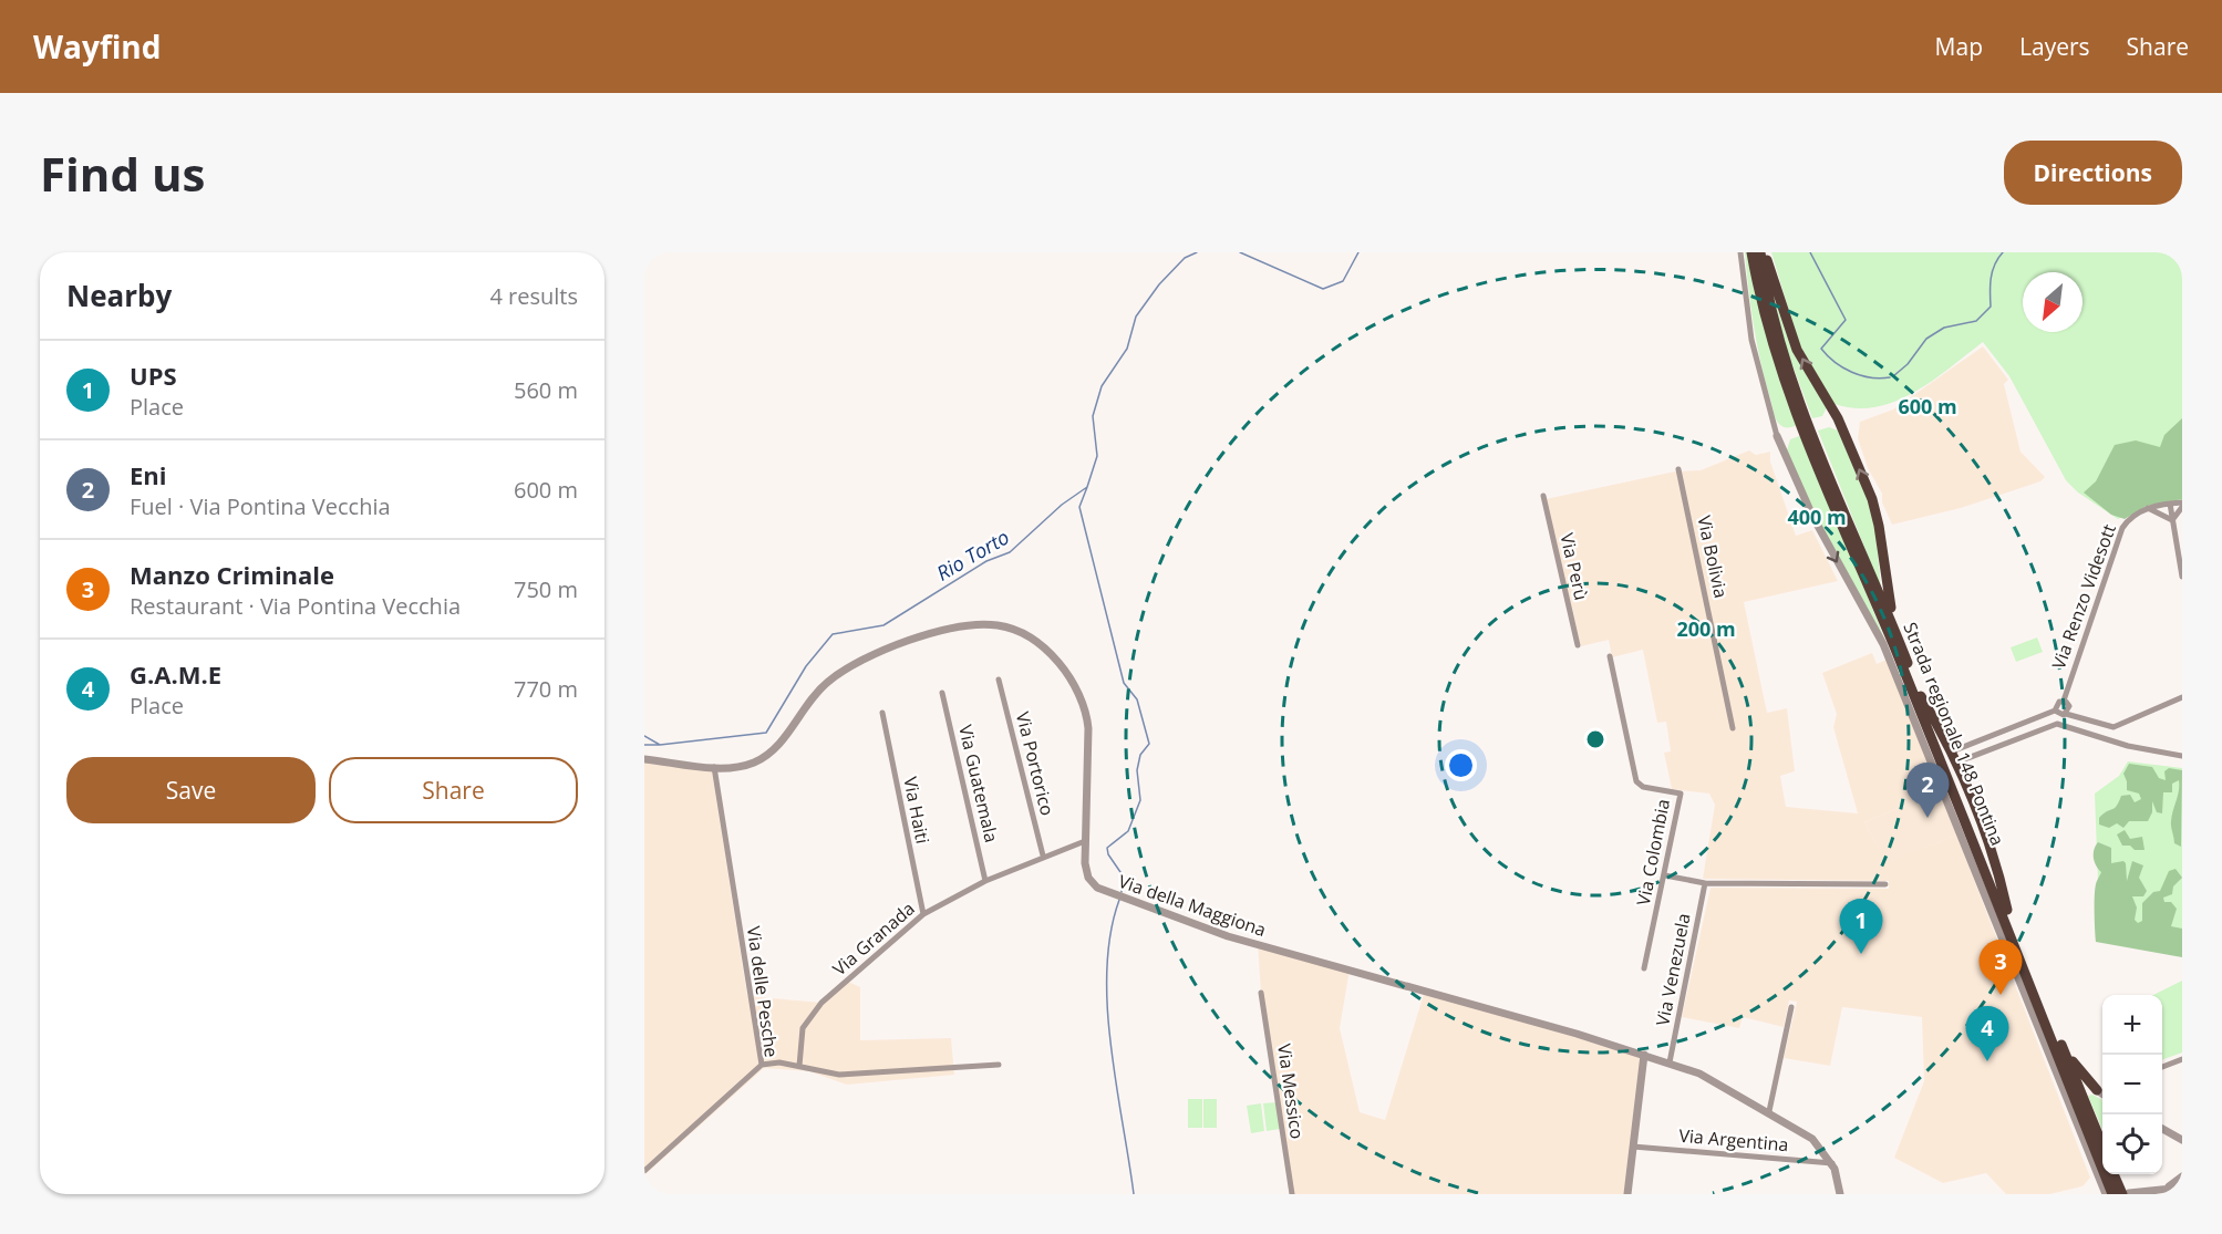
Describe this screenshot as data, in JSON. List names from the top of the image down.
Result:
{
  "streets": {
    "highway": ["Strada regionale 148 Pontina"],
    "street": [
      "Via Bolivia",
      "Via Perù",
      "Via Renzo Videsott",
      "Via Portorico",
      "Via Guatemala",
      "Via Haiti",
      "Via Colombia",
      "Via della Maggiona",
      "Via Granada",
      "Via Venezuela",
      "Via delle Pesche",
      "Via Messico",
      "Via Argentina"
    ]
  },
  "crossings": [
    ["Via Portorico", "Via Granada"],
    ["Via Guatemala", "Via Granada"],
    ["Via Haiti", "Via Granada"],
    ["Via della Maggiona", "Via Granada"],
    ["Via della Maggiona", "Via Venezuela"],
    ["Via della Maggiona", "Via delle Pesche"],
    ["Via della Maggiona", "Via Argentina"]
  ],
  "water": ["Rio Torto"],
  "north": "bottom left",
  "page": {
    "header": "Wayfind",
    "nav": ["Map", "Layers", "Share"],
    "buttons": [
      "Directions",
      ["Save", "Share"]
    ],
    "title": "Find us",
    "heading": ["Nearby", "4 results"],
    "list": [
      {
        "mark": "1",
        "name": "UPS",
        "note": "Place",
        "value": "560 m"
      },
      {
        "mark": "2",
        "name": "Eni",
        "note": "Fuel · Via Pontina Vecchia",
        "value": "600 m"
      },
      {
        "mark": "3",
        "name": "Manzo Criminale",
        "note": "Restaurant · Via Pontina Vecchia",
        "value": "750 m"
      },
      {
        "mark": "4",
        "name": "G.A.M.E",
        "note": "Place",
        "value": "770 m"
      }
    ],
    "pins": [
      "2",
      "1",
      "3",
      "4"
    ],
    "map_buttons": ["+", "−"]
  },
  "rings": ["600 m", "400 m", "200 m"]
}
